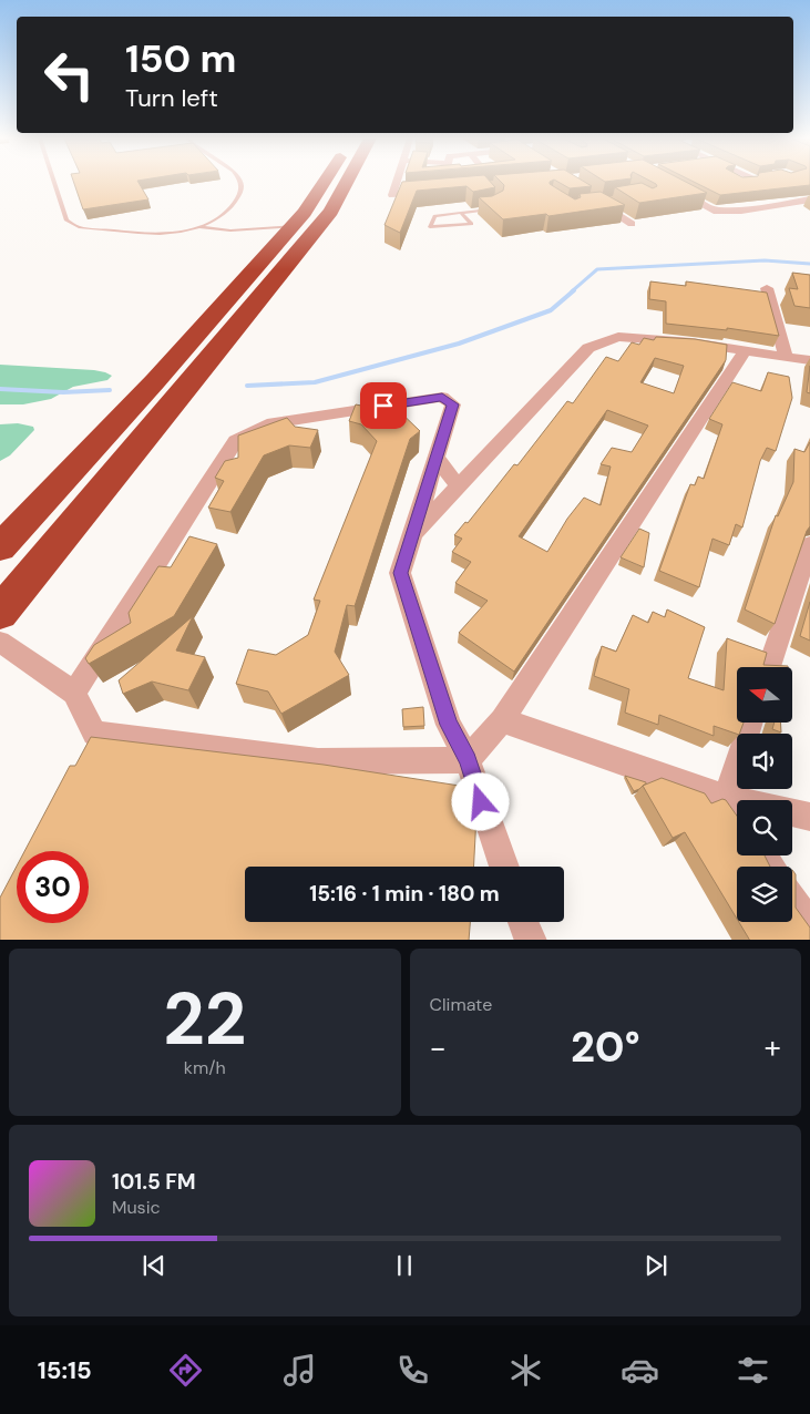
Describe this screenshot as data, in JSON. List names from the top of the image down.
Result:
{
  "north": "left",
  "page": {
    "turn": ["150 m", "Turn left"],
    "limit": "30",
    "trip": "15:16 · 1 min · 180 m",
    "tile": [
      ["22", "km/h"],
      "Climate"
    ],
    "heat": ["−", "20°", "+"],
    "song": ["101.5 FM", "Music"],
    "tabs": "15:15"
  }
}
